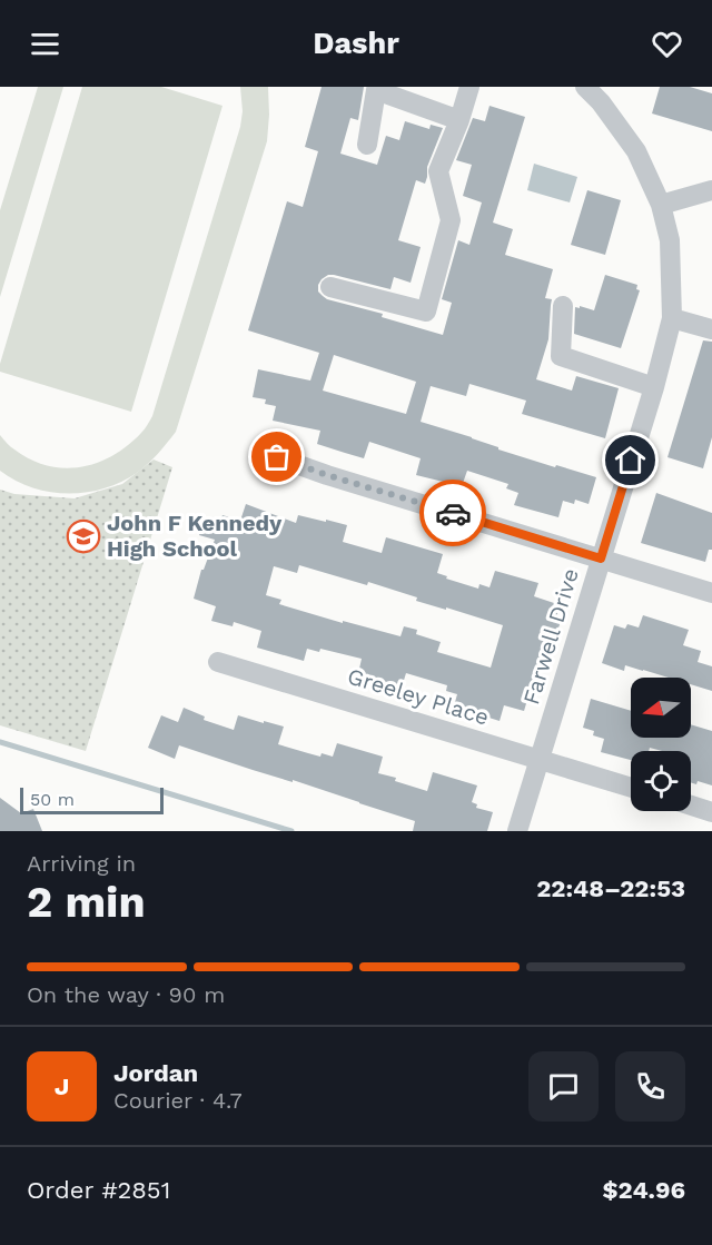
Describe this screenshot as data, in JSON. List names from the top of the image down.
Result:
{
  "streets": {
    "street": ["Farwell Drive", "Greeley Place"]
  },
  "crossings": [
    ["Farwell Drive", "Greeley Place"]
  ],
  "places": {
    "school or university": ["John F Kennedy High School"]
  },
  "scale_bar": "50 m",
  "north": "left",
  "page": {
    "header": "Dashr",
    "scale": "50 m",
    "heading": ["2 min", "Arriving in", "22:48–22:53"],
    "panel": [
      "Jordan",
      "Courier · 4.7",
      "Order #2851",
      "$24.96"
    ],
    "bar": "On the way · 90 m",
    "round": "J"
  }
}
